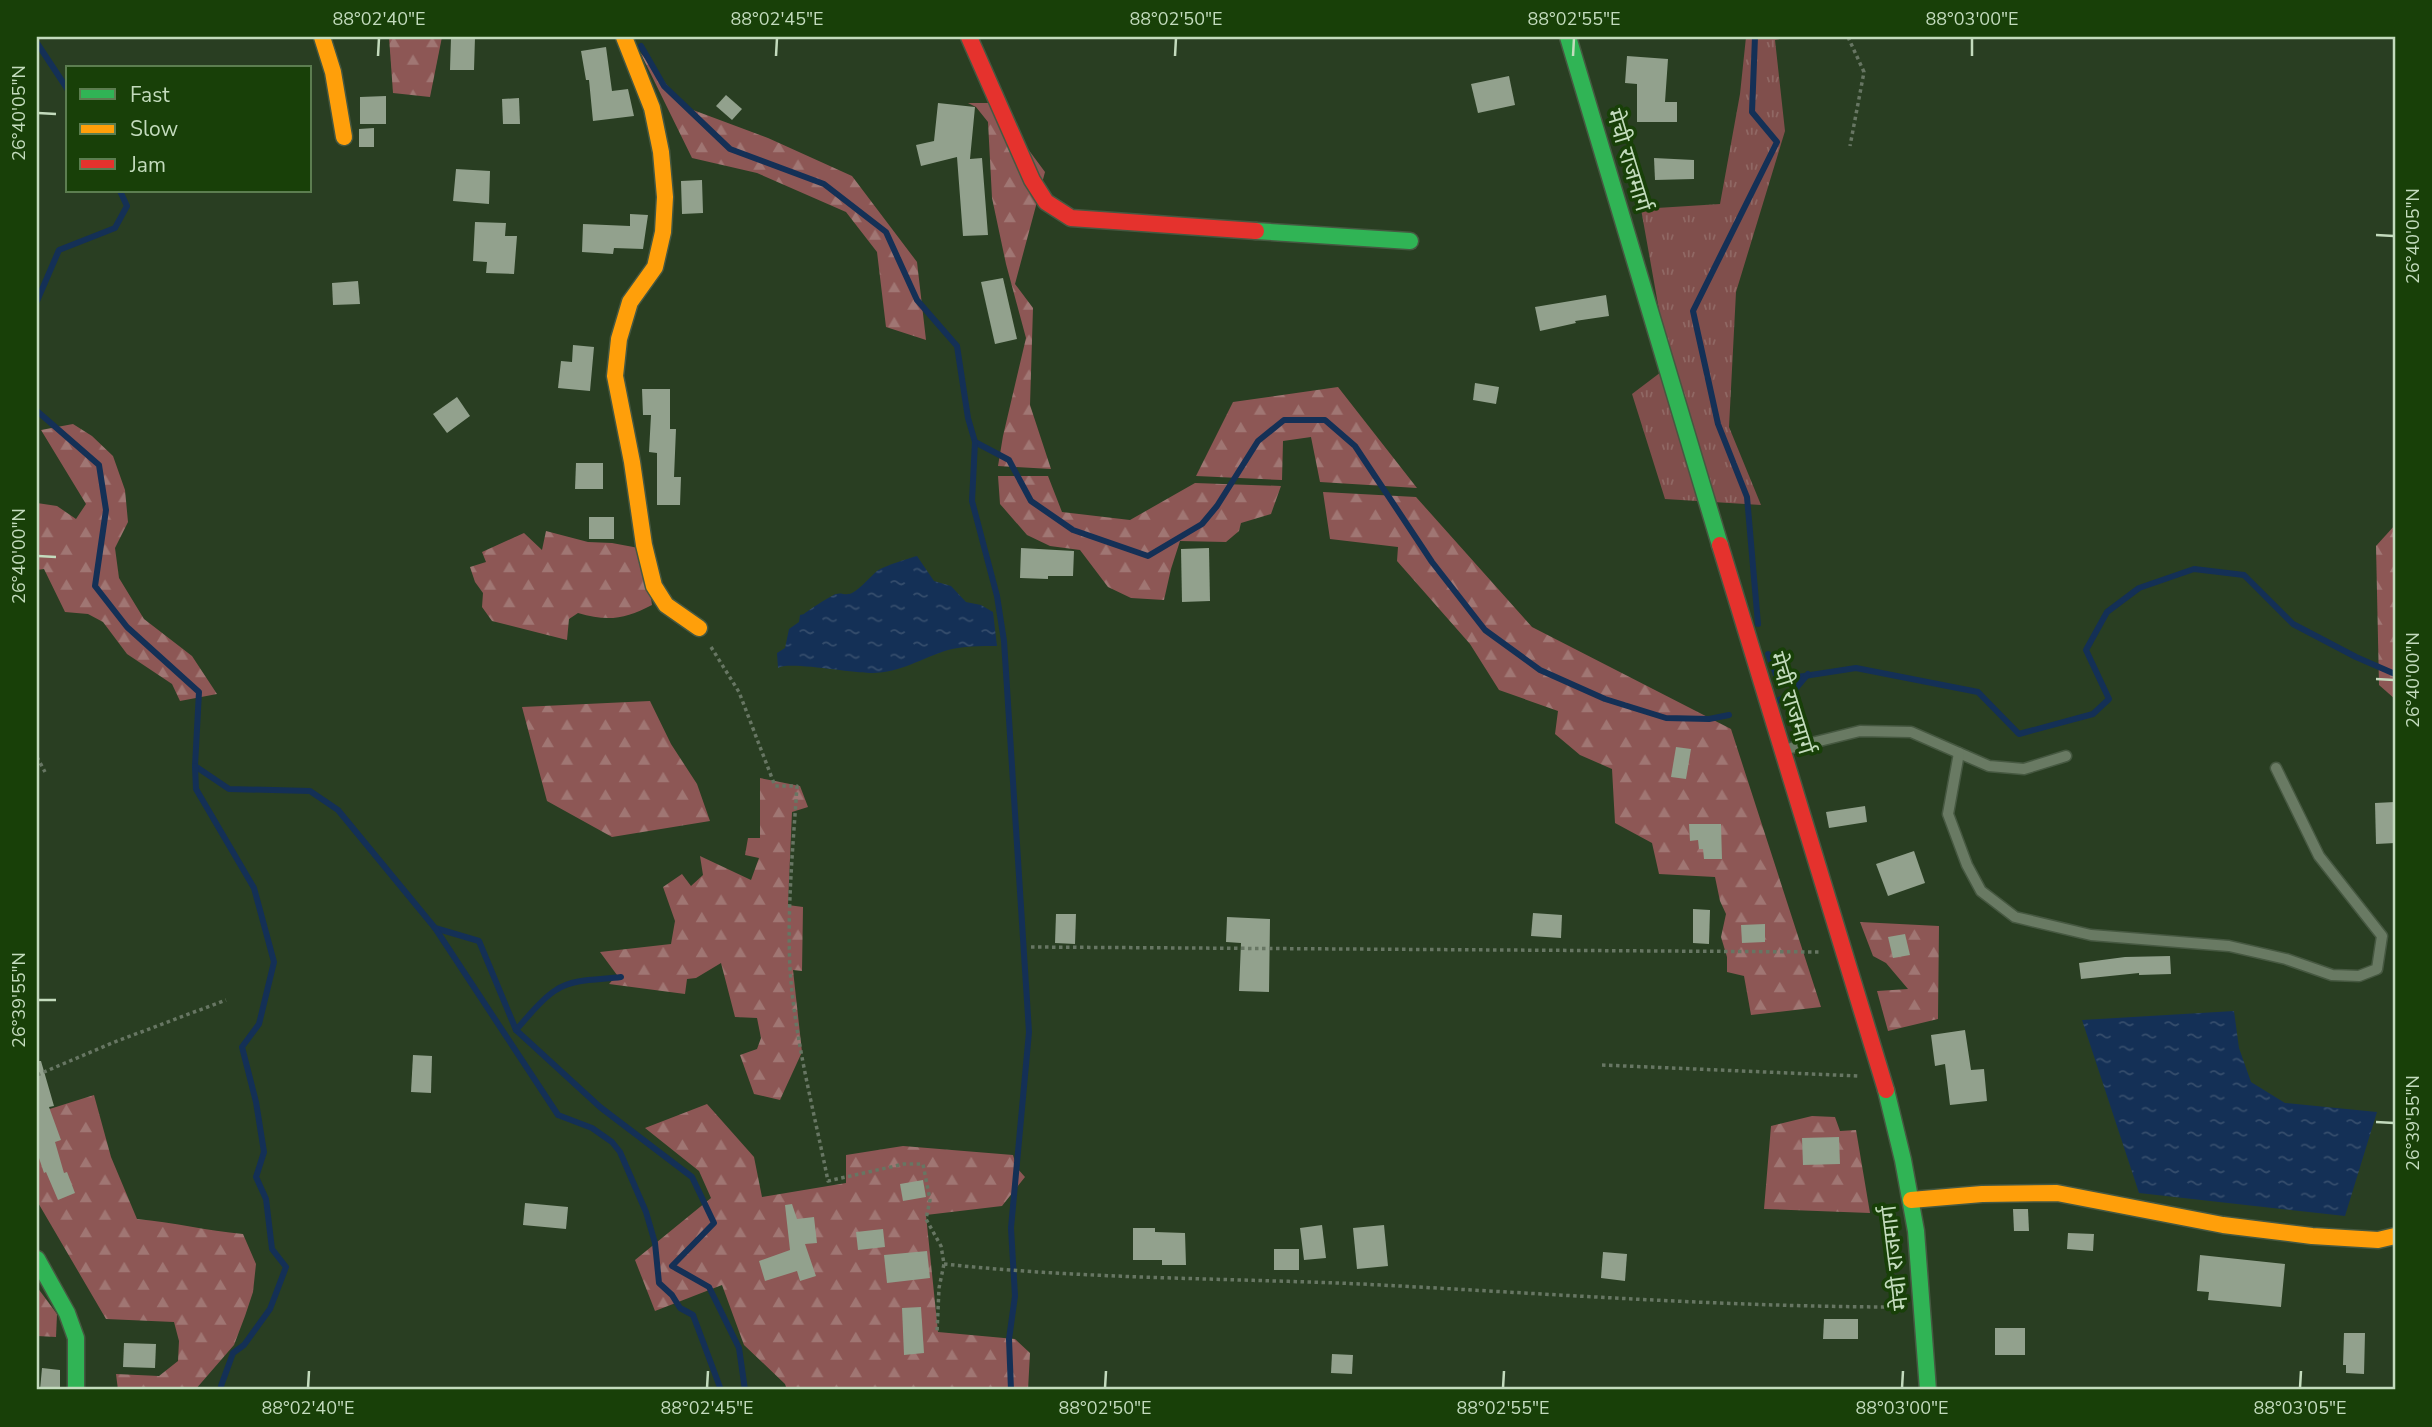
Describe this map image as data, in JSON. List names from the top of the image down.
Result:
{
  "streets": {
    "street": ["मेची राजमार्ग"]
  },
  "legend": ["Fast", "Slow", "Jam"],
  "coordinates": [
    "88°02'40\"E",
    "88°02'45\"E",
    "88°02'50\"E",
    "88°02'55\"E",
    "88°03'00\"E",
    "26°40'05\"N",
    "26°40'00\"N",
    "26°39'55\"N",
    "88°03'05\"E"
  ]
}
